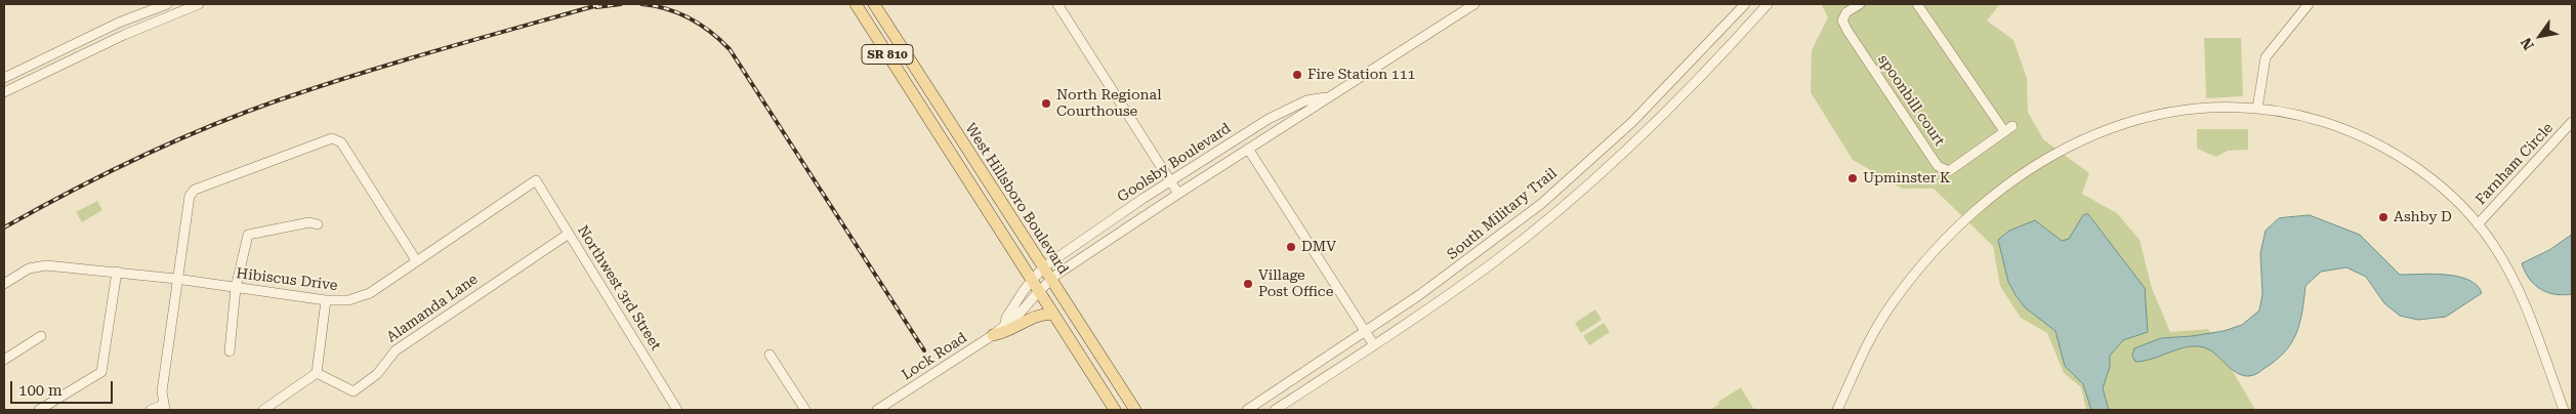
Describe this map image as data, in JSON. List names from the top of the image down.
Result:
{
  "streets": {
    "main road": ["SR 810", "West Hillsboro Boulevard"],
    "street": [
      "spoonbill court",
      "Goolsby Boulevard",
      "Farnham Circle",
      "South Military Trail",
      "Hibiscus Drive",
      "Northwest 3rd Street",
      "Alamanda Lane",
      "Lock Road"
    ]
  },
  "crossings": [
    ["Goolsby Boulevard", "West Hillsboro Boulevard"],
    ["Goolsby Boulevard", "Lock Road"],
    ["West Hillsboro Boulevard", "Lock Road"],
    ["Hibiscus Drive", "Northwest 3rd Street"],
    ["Northwest 3rd Street", "Alamanda Lane"]
  ],
  "places": [
    "Fire Station 111",
    "North Regional Courthouse",
    "Upminster K",
    "Ashby D",
    "DMV",
    "Village Post Office"
  ],
  "scale_bar": "100 m",
  "north": "bottom left"
}
